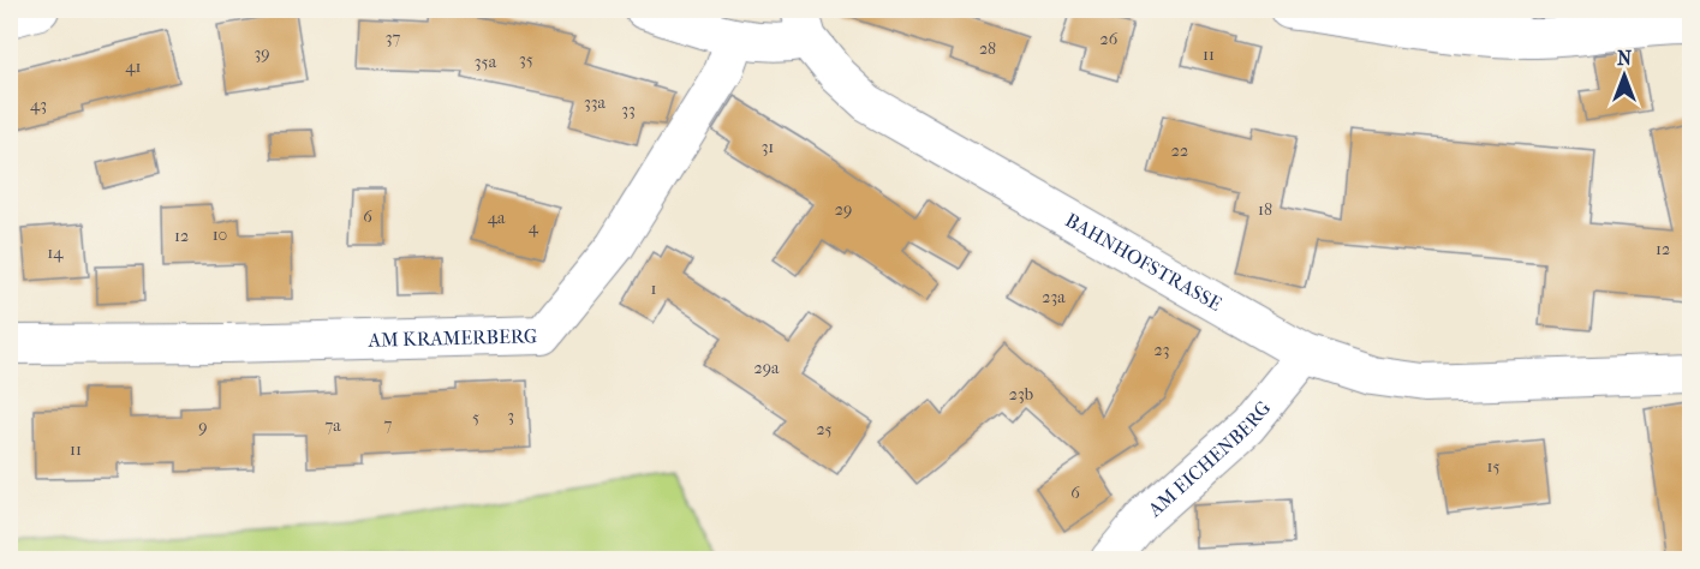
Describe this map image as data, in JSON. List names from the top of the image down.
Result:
{
  "streets": {
    "street": ["BAHNHOFSTRASSE", "AM KRAMERBERG", "AM EICHENBERG"]
  },
  "crossings": [
    ["BAHNHOFSTRASSE", "AM KRAMERBERG"],
    ["BAHNHOFSTRASSE", "AM EICHENBERG"]
  ],
  "house_numbers": [
    "37",
    "26",
    "28",
    "39",
    "11",
    "35",
    "35a",
    "41",
    "33a",
    "43",
    "33",
    "31",
    "22",
    "29",
    "18",
    "6",
    "4a",
    "4",
    "10",
    "12",
    "12",
    "14",
    "1",
    "23a",
    "23",
    "29a",
    "23b",
    "3",
    "5",
    "7",
    "7a",
    "9",
    "25",
    "11",
    "15",
    "6"
  ],
  "north": "top"
}
